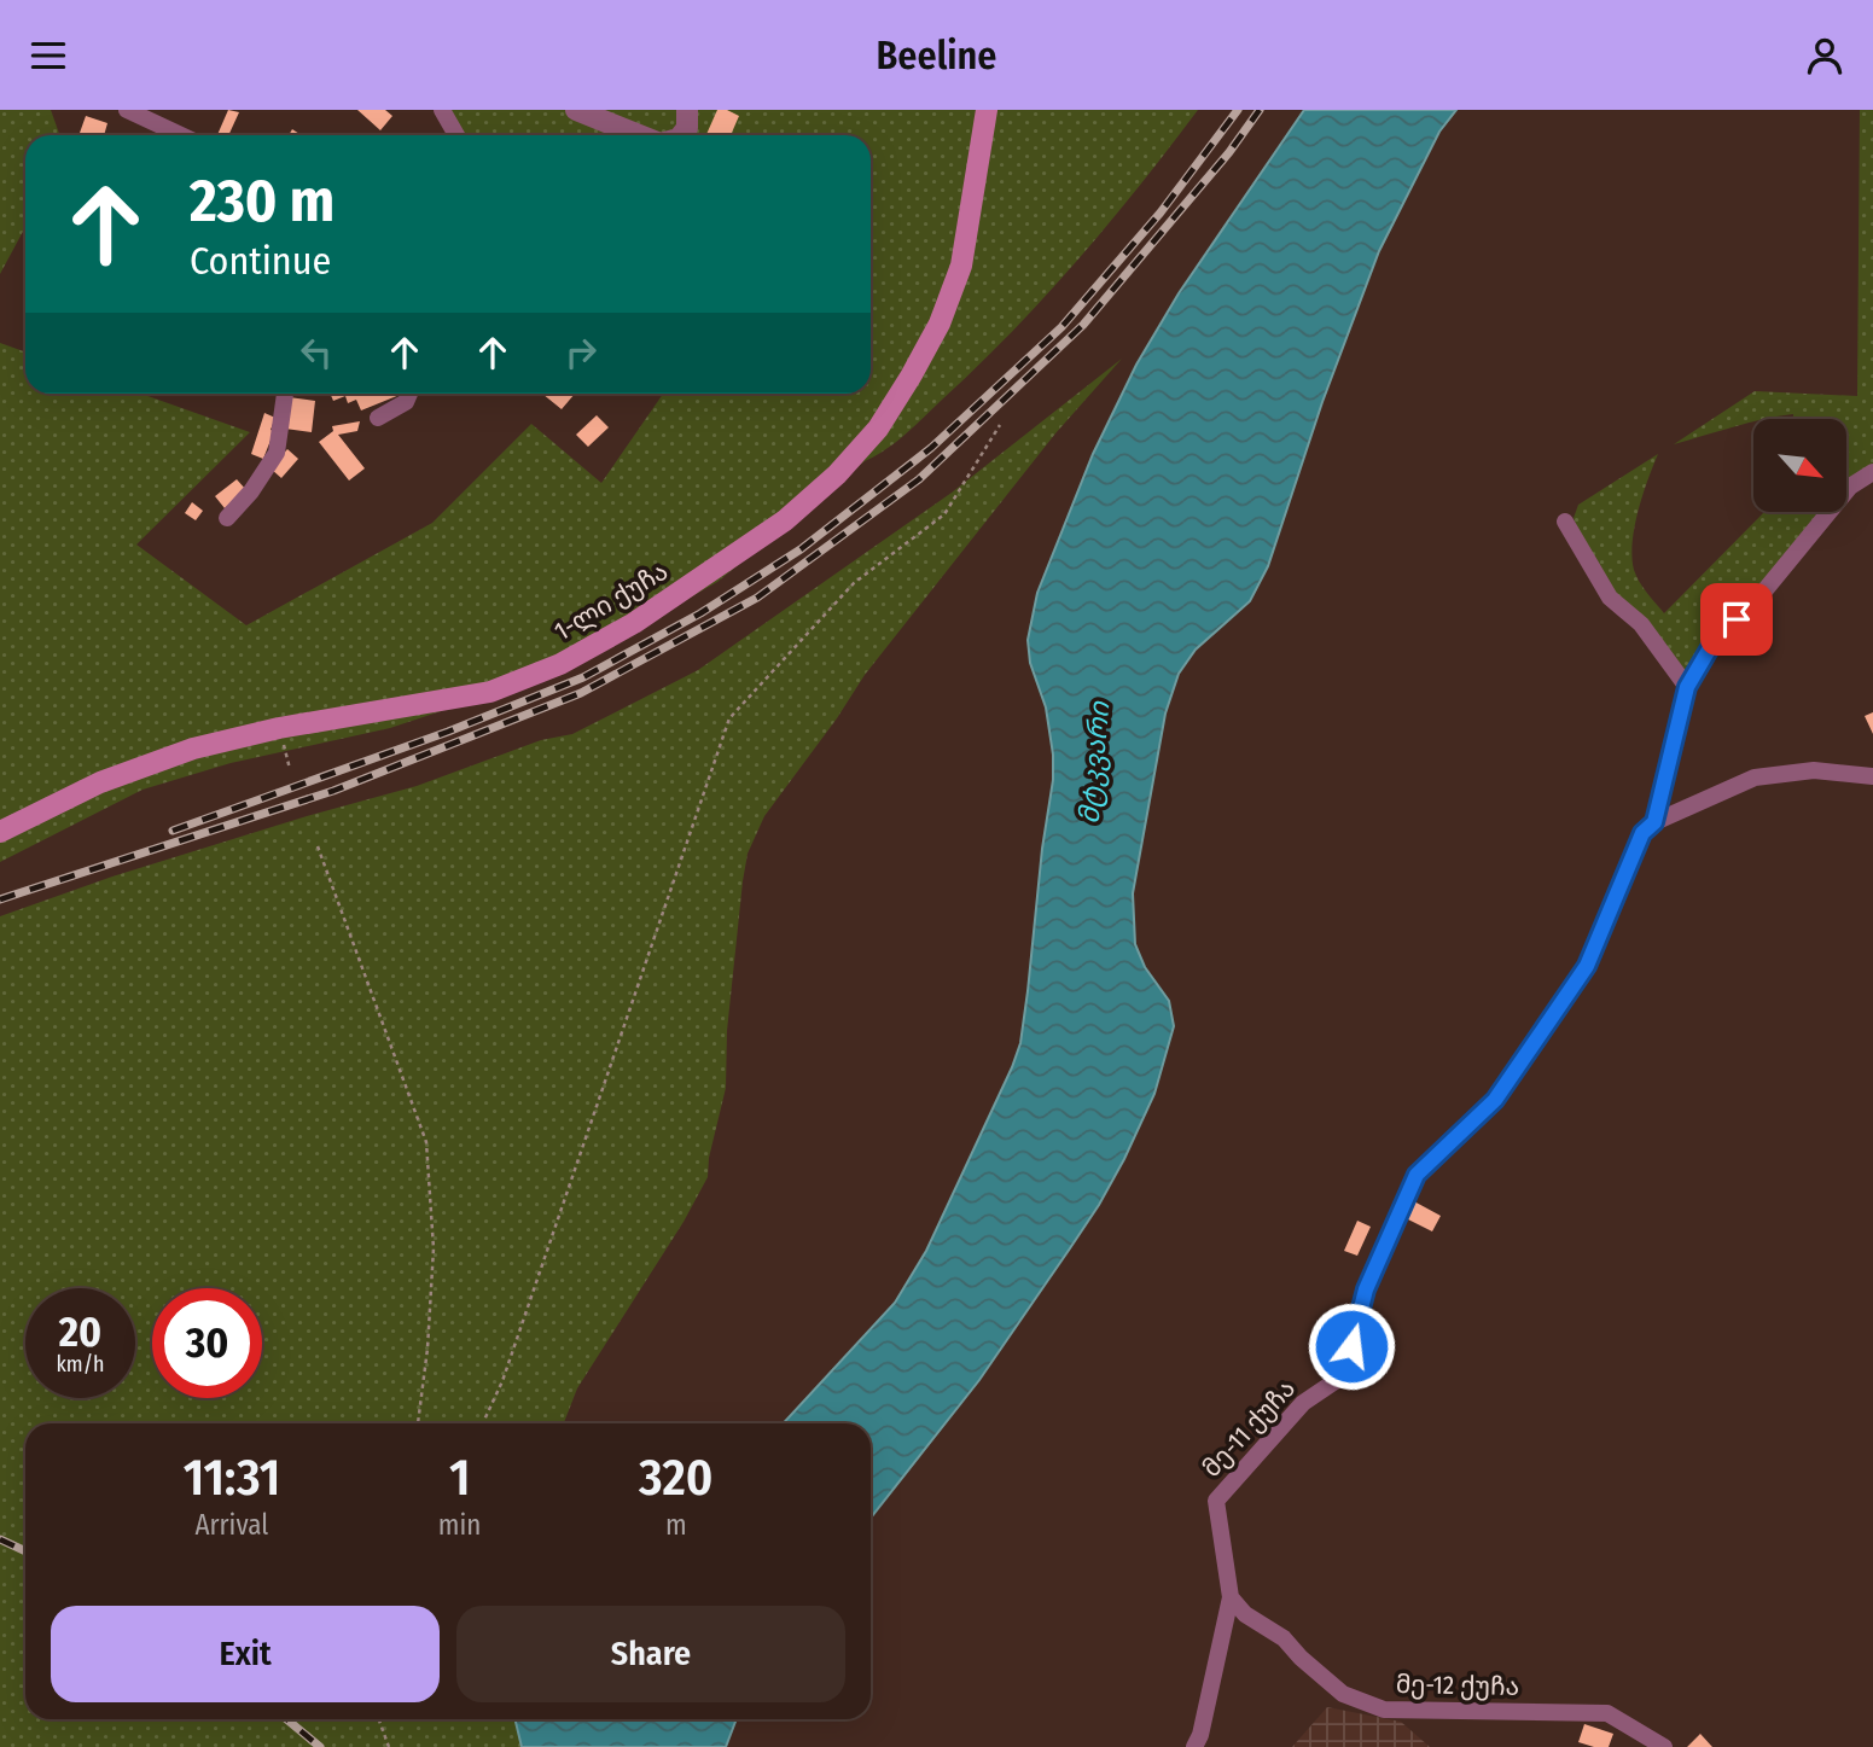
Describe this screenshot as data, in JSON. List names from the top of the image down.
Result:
{
  "streets": {
    "main road": ["1-ლი ქუჩა"],
    "street": ["მე-11 ქუჩა", "მე-12 ქუჩა"]
  },
  "crossings": [
    ["მე-11 ქუჩა", "მე-12 ქუჩა"]
  ],
  "water": ["მტკვარი"],
  "north": "bottom right",
  "page": {
    "header": "Beeline",
    "turn": ["230 m", "Continue"],
    "speed": "20 km/h",
    "limit": "30",
    "eta": [
      "11:31",
      "Arrival",
      "1",
      "min",
      "320",
      "m"
    ],
    "buttons": ["Exit", "Share"]
  }
}
